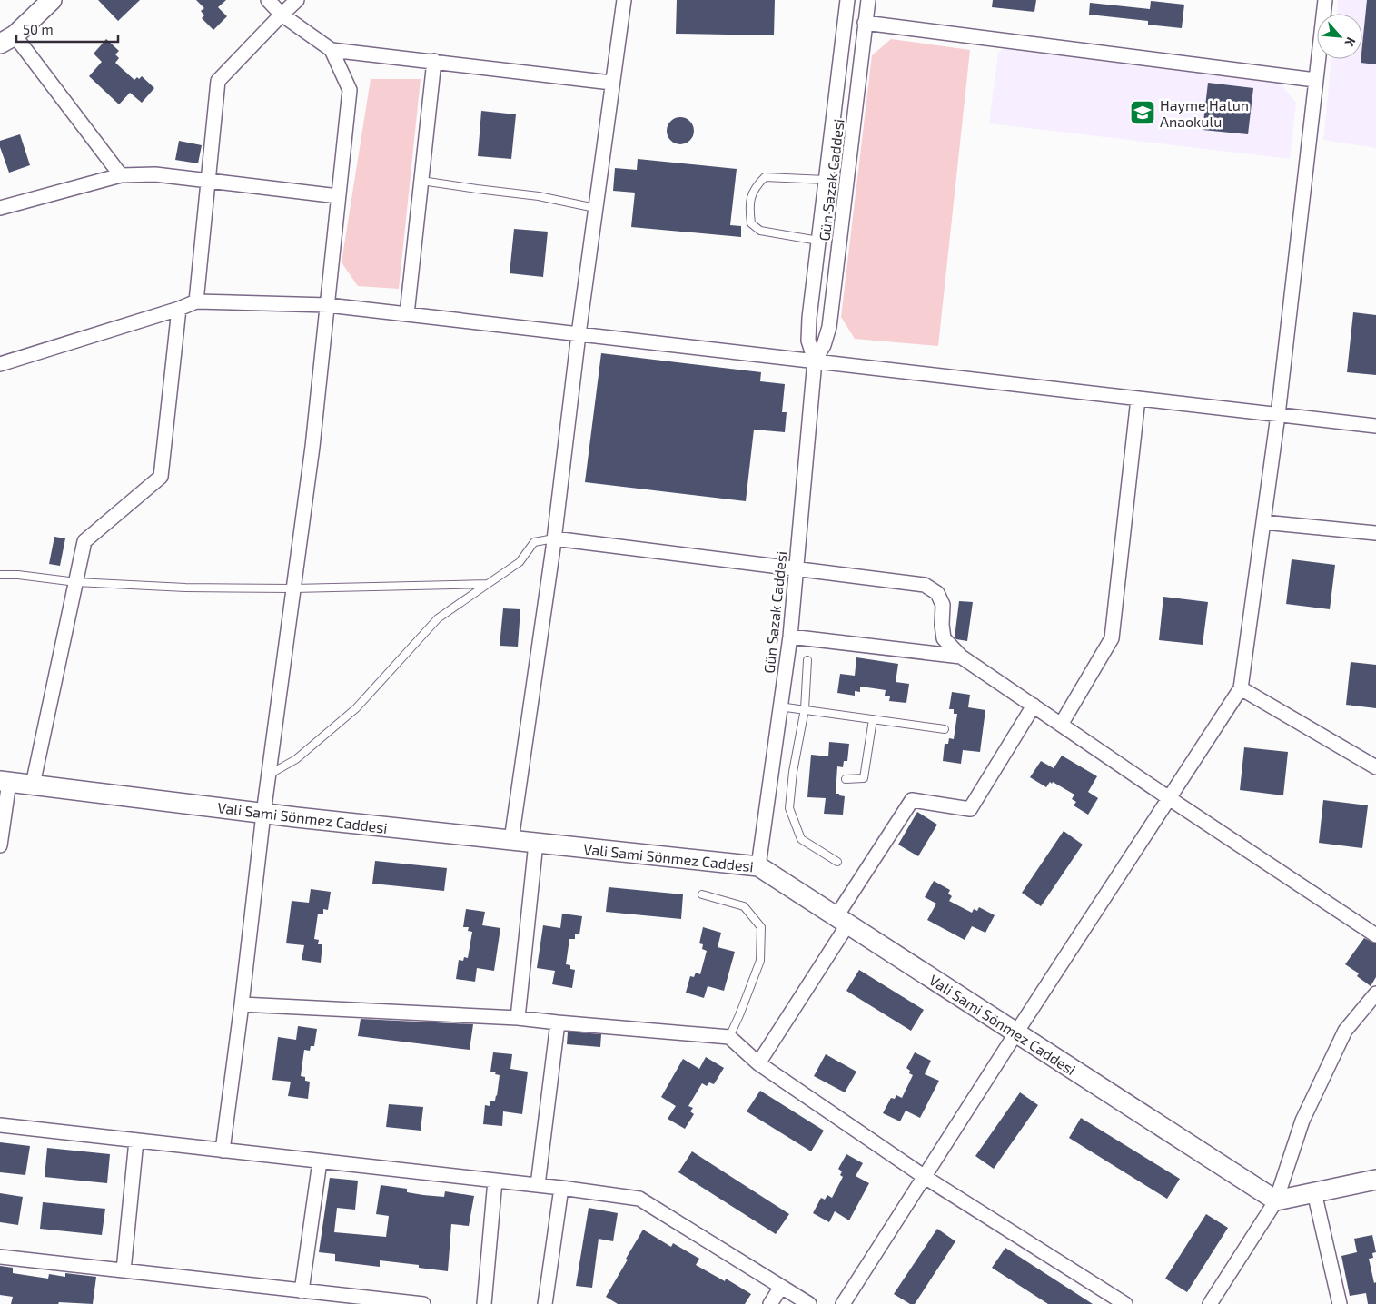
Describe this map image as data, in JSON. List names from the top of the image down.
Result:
{
  "streets": {
    "main road": ["Vali Sami Sönmez Caddesi"],
    "street": ["Gün Sazak Caddesi"]
  },
  "crossings": [
    ["Gün Sazak Caddesi", "Vali Sami Sönmez Caddesi"]
  ],
  "places": {
    "school or university": ["Hayme Hatun Anaokulu"]
  },
  "scale_bar": "50 m",
  "north": "bottom right"
}
